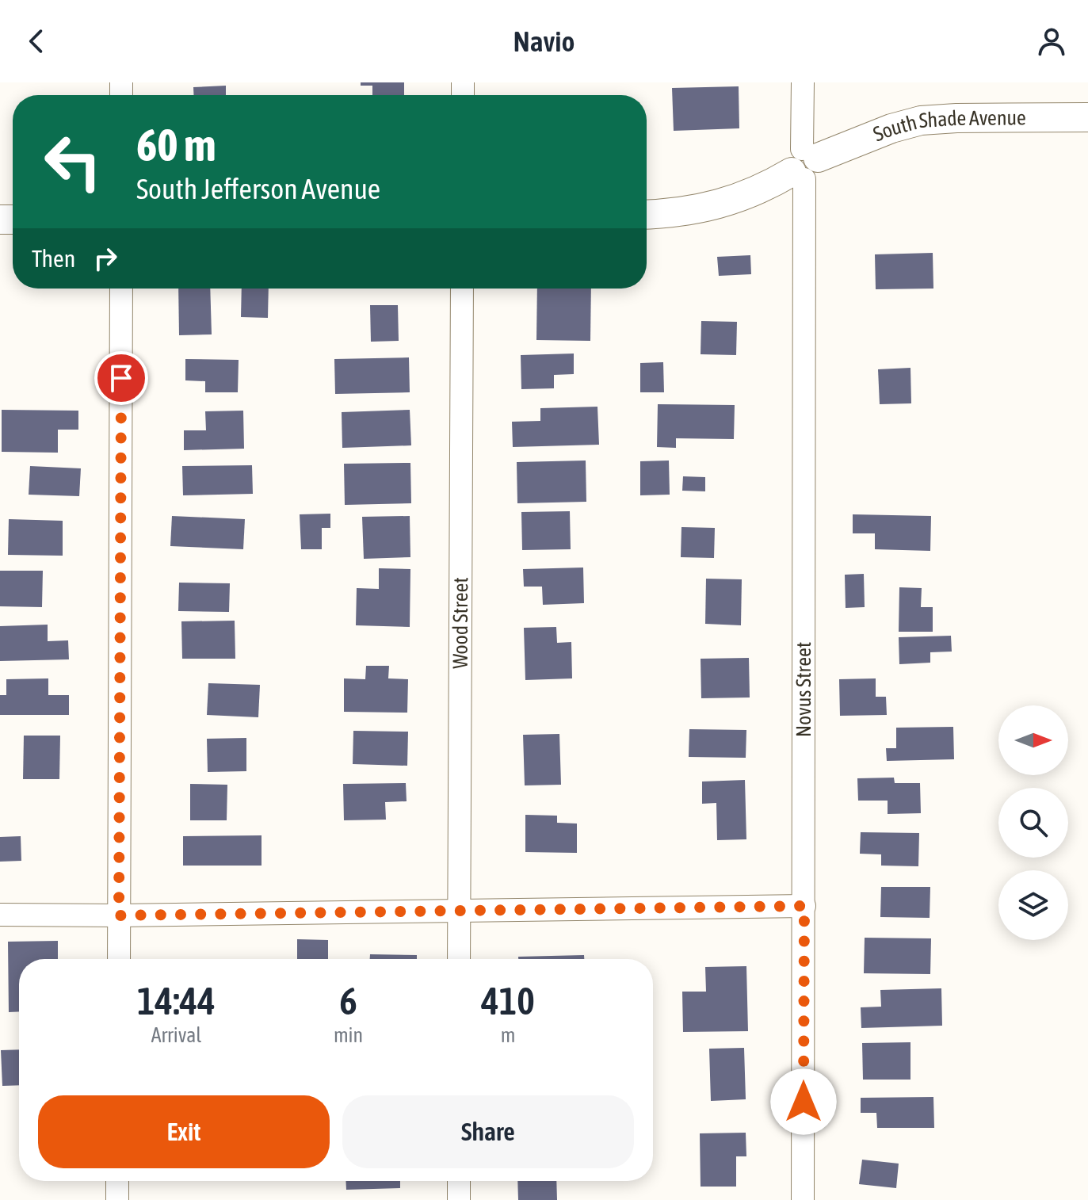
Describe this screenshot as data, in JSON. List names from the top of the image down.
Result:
{
  "streets": {
    "street": ["South Shade Avenue", "Wood Street", "Novus Street"]
  },
  "crossings": [
    ["South Shade Avenue", "Novus Street"]
  ],
  "north": "right",
  "page": {
    "header": "Navio",
    "turn": ["60 m", "South Jefferson Avenue"],
    "then": "Then",
    "eta": [
      "14:44",
      "Arrival",
      "6",
      "min",
      "410",
      "m"
    ],
    "buttons": ["Exit", "Share"]
  }
}
